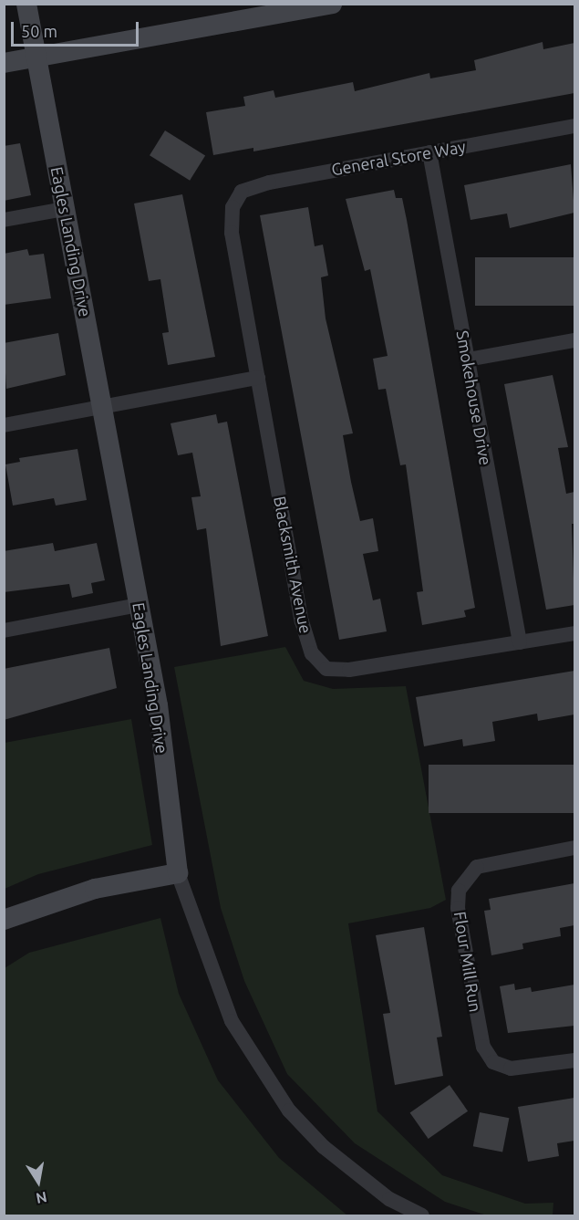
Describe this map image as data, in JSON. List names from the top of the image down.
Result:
{
  "streets": {
    "street": [
      "General Store Way",
      "Eagles Landing Drive",
      "Smokehouse Drive",
      "Blacksmith Avenue",
      "Flour Mill Run"
    ]
  },
  "crossings": [
    ["General Store Way", "Smokehouse Drive"],
    ["General Store Way", "Blacksmith Avenue"],
    ["Smokehouse Drive", "Blacksmith Avenue"]
  ],
  "scale_bar": "50 m",
  "north": "bottom"
}
